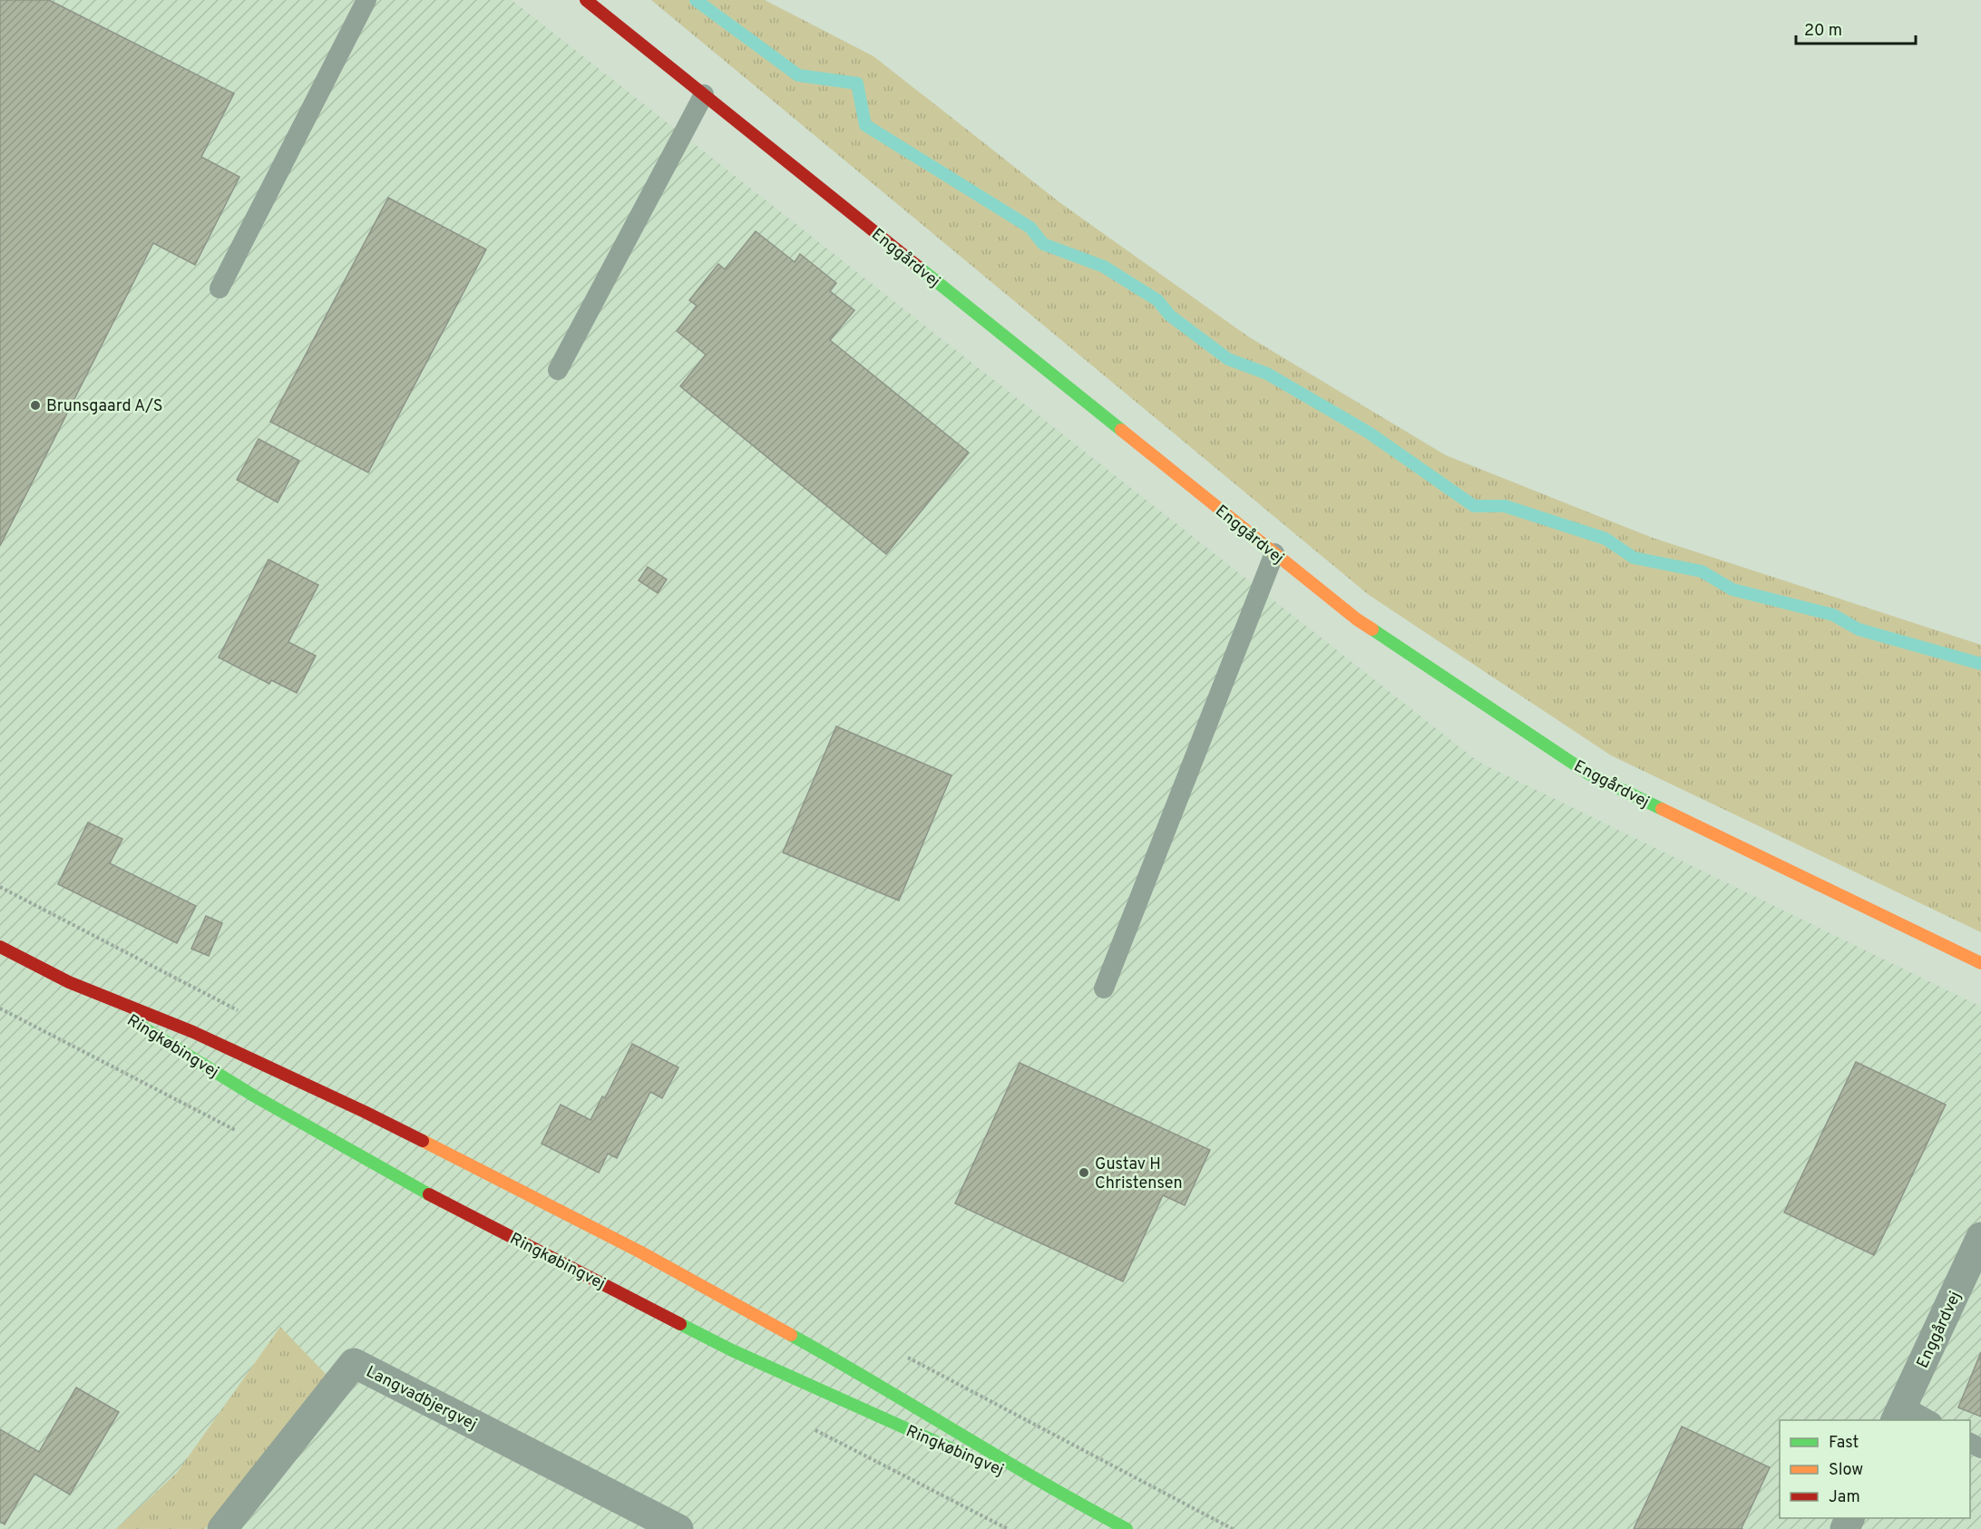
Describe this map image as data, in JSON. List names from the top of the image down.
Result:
{
  "streets": {
    "street": ["Enggårdvej", "Ringkøbingvej", "Langvadbjergvej"]
  },
  "places": ["Brunsgaard A/S", "Gustav H Christensen"],
  "legend": ["Fast", "Slow", "Jam"],
  "scale_bar": "20 m"
}
